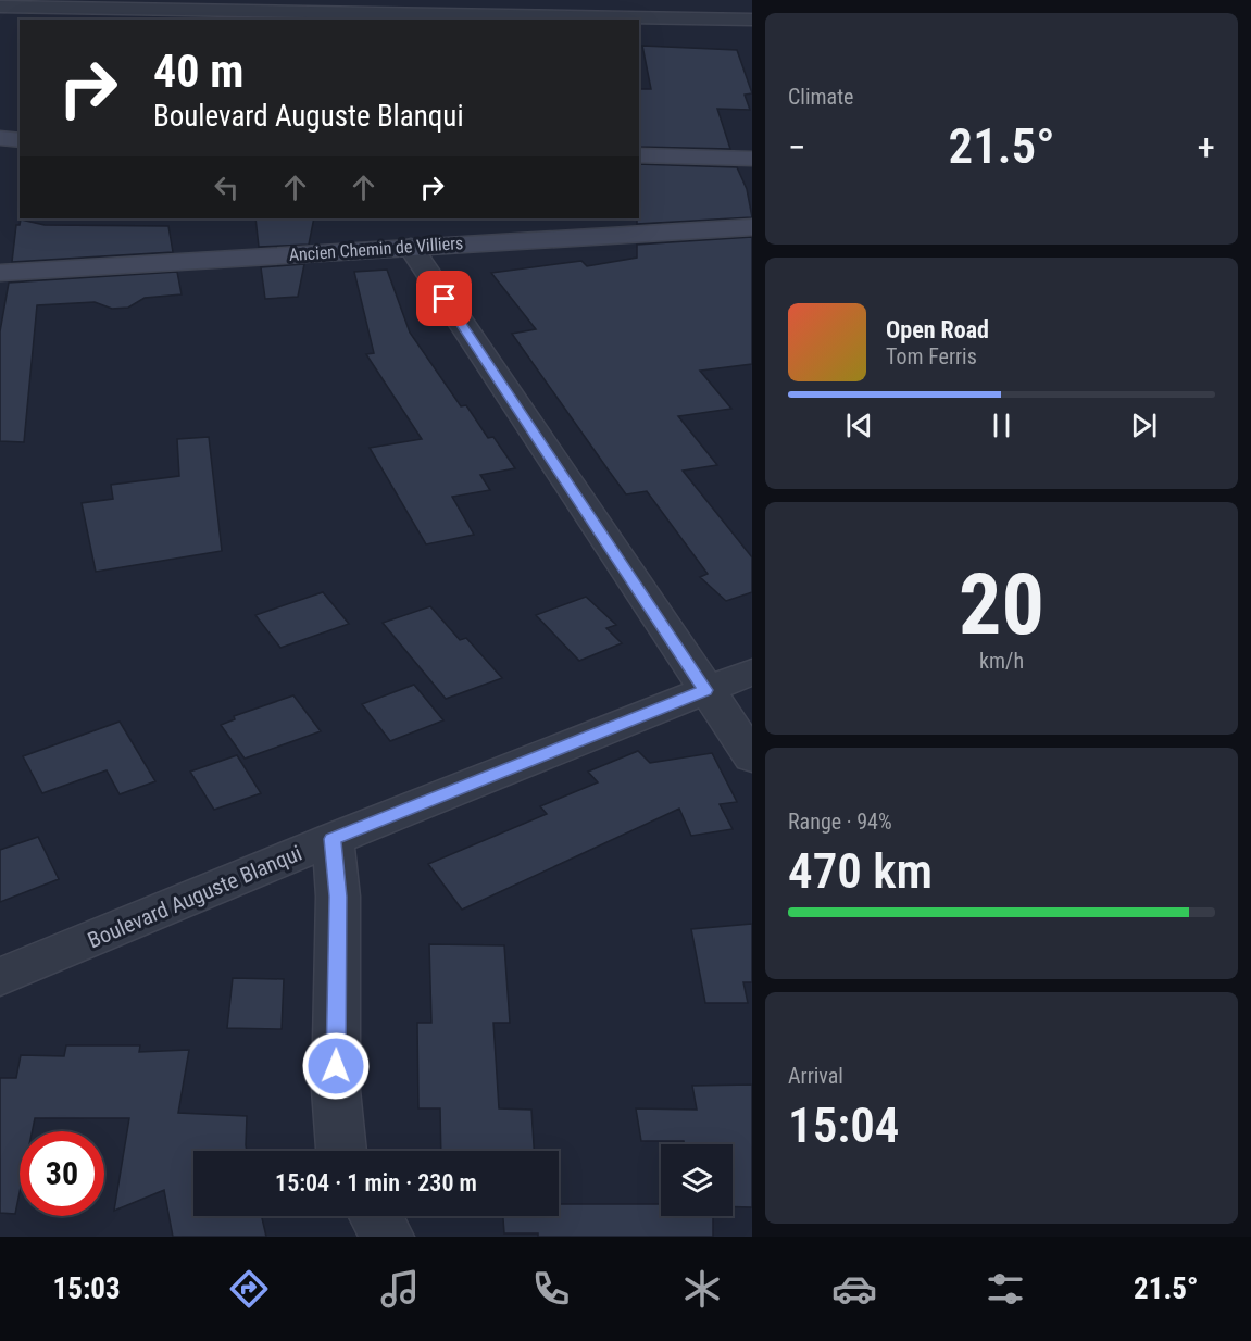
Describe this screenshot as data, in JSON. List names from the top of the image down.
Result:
{
  "streets": {
    "street": ["Ancien Chemin de Villiers", "Boulevard Auguste Blanqui"]
  },
  "page": {
    "tile": [
      "Climate",
      ["20", "km/h"],
      ["Range · 94%", "470 km"],
      ["Arrival", "15:04"]
    ],
    "turn": ["40 m", "Boulevard Auguste Blanqui"],
    "heat": ["−", "21.5°", "+"],
    "song": ["Open Road", "Tom Ferris"],
    "limit": "30",
    "trip": "15:04 · 1 min · 230 m",
    "tabs": ["15:03", "21.5°"]
  }
}
